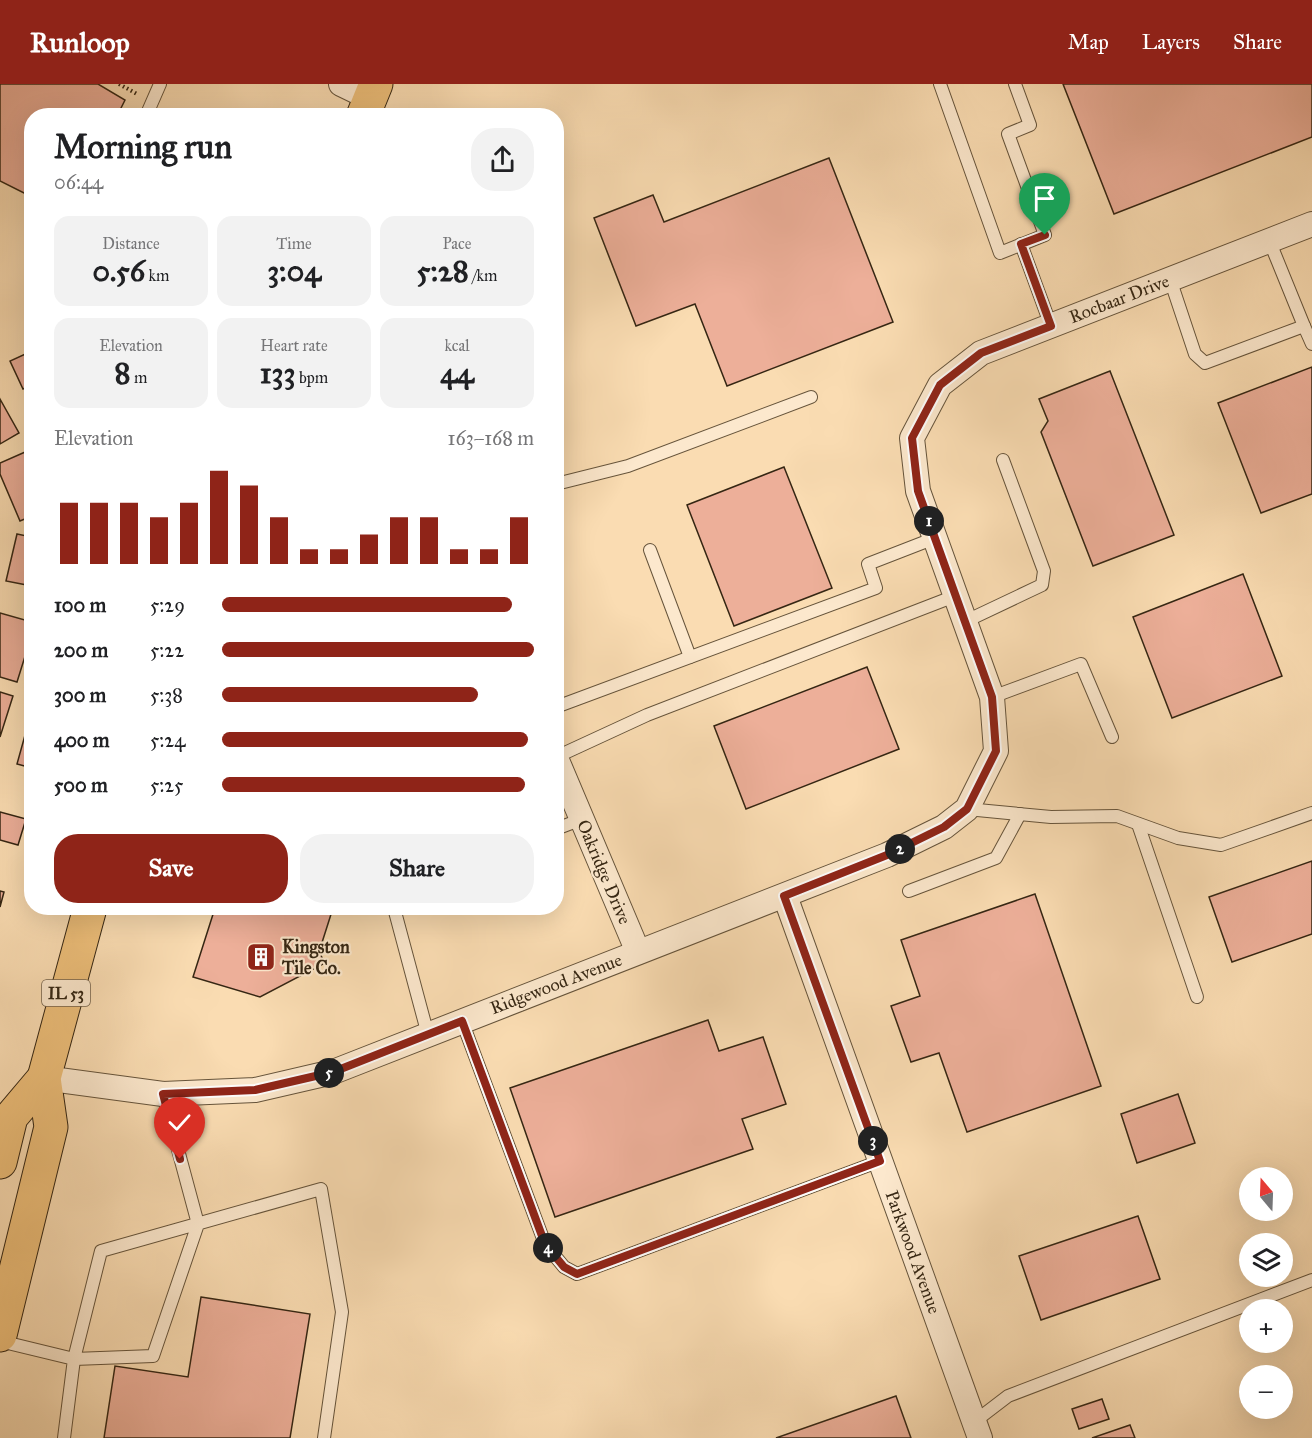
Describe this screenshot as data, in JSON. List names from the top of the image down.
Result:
{
  "streets": {
    "main road": ["IL 53"],
    "street": [
      "Rocbaar Drive",
      "Oakridge Drive",
      "Ridgewood Avenue",
      "Parkwood Avenue"
    ]
  },
  "crossings": [
    ["Rocbaar Drive", "Ridgewood Avenue"],
    ["Rocbaar Drive", "Parkwood Avenue"],
    ["Oakridge Drive", "Ridgewood Avenue"],
    ["Ridgewood Avenue", "IL 53"],
    ["Ridgewood Avenue", "Parkwood Avenue"]
  ],
  "places": {
    "building": ["Kingston Tile Co."]
  },
  "north": "top",
  "page": {
    "header": "Runloop",
    "nav": ["Map", "Layers", "Share"],
    "heading": ["Morning run", "06:44"],
    "stats": [
      ["Distance", "0.56 km"],
      ["Time", "3:04"],
      ["Pace", "5:28 /km"],
      ["Elevation", "8 m"],
      ["Heart rate", "133 bpm"],
      ["kcal", "44"]
    ],
    "chart": ["Elevation", "163–168 m"],
    "pins": [
      "1",
      "2",
      "5",
      "3",
      "4"
    ],
    "list": [
      {
        "name": "100 m",
        "note": "5:29"
      },
      {
        "name": "200 m",
        "note": "5:22"
      },
      {
        "name": "300 m",
        "note": "5:38"
      },
      {
        "name": "400 m",
        "note": "5:24"
      },
      {
        "name": "500 m",
        "note": "5:25"
      }
    ],
    "buttons": ["Save", "Share"],
    "map_buttons": ["+", "−"]
  }
}
